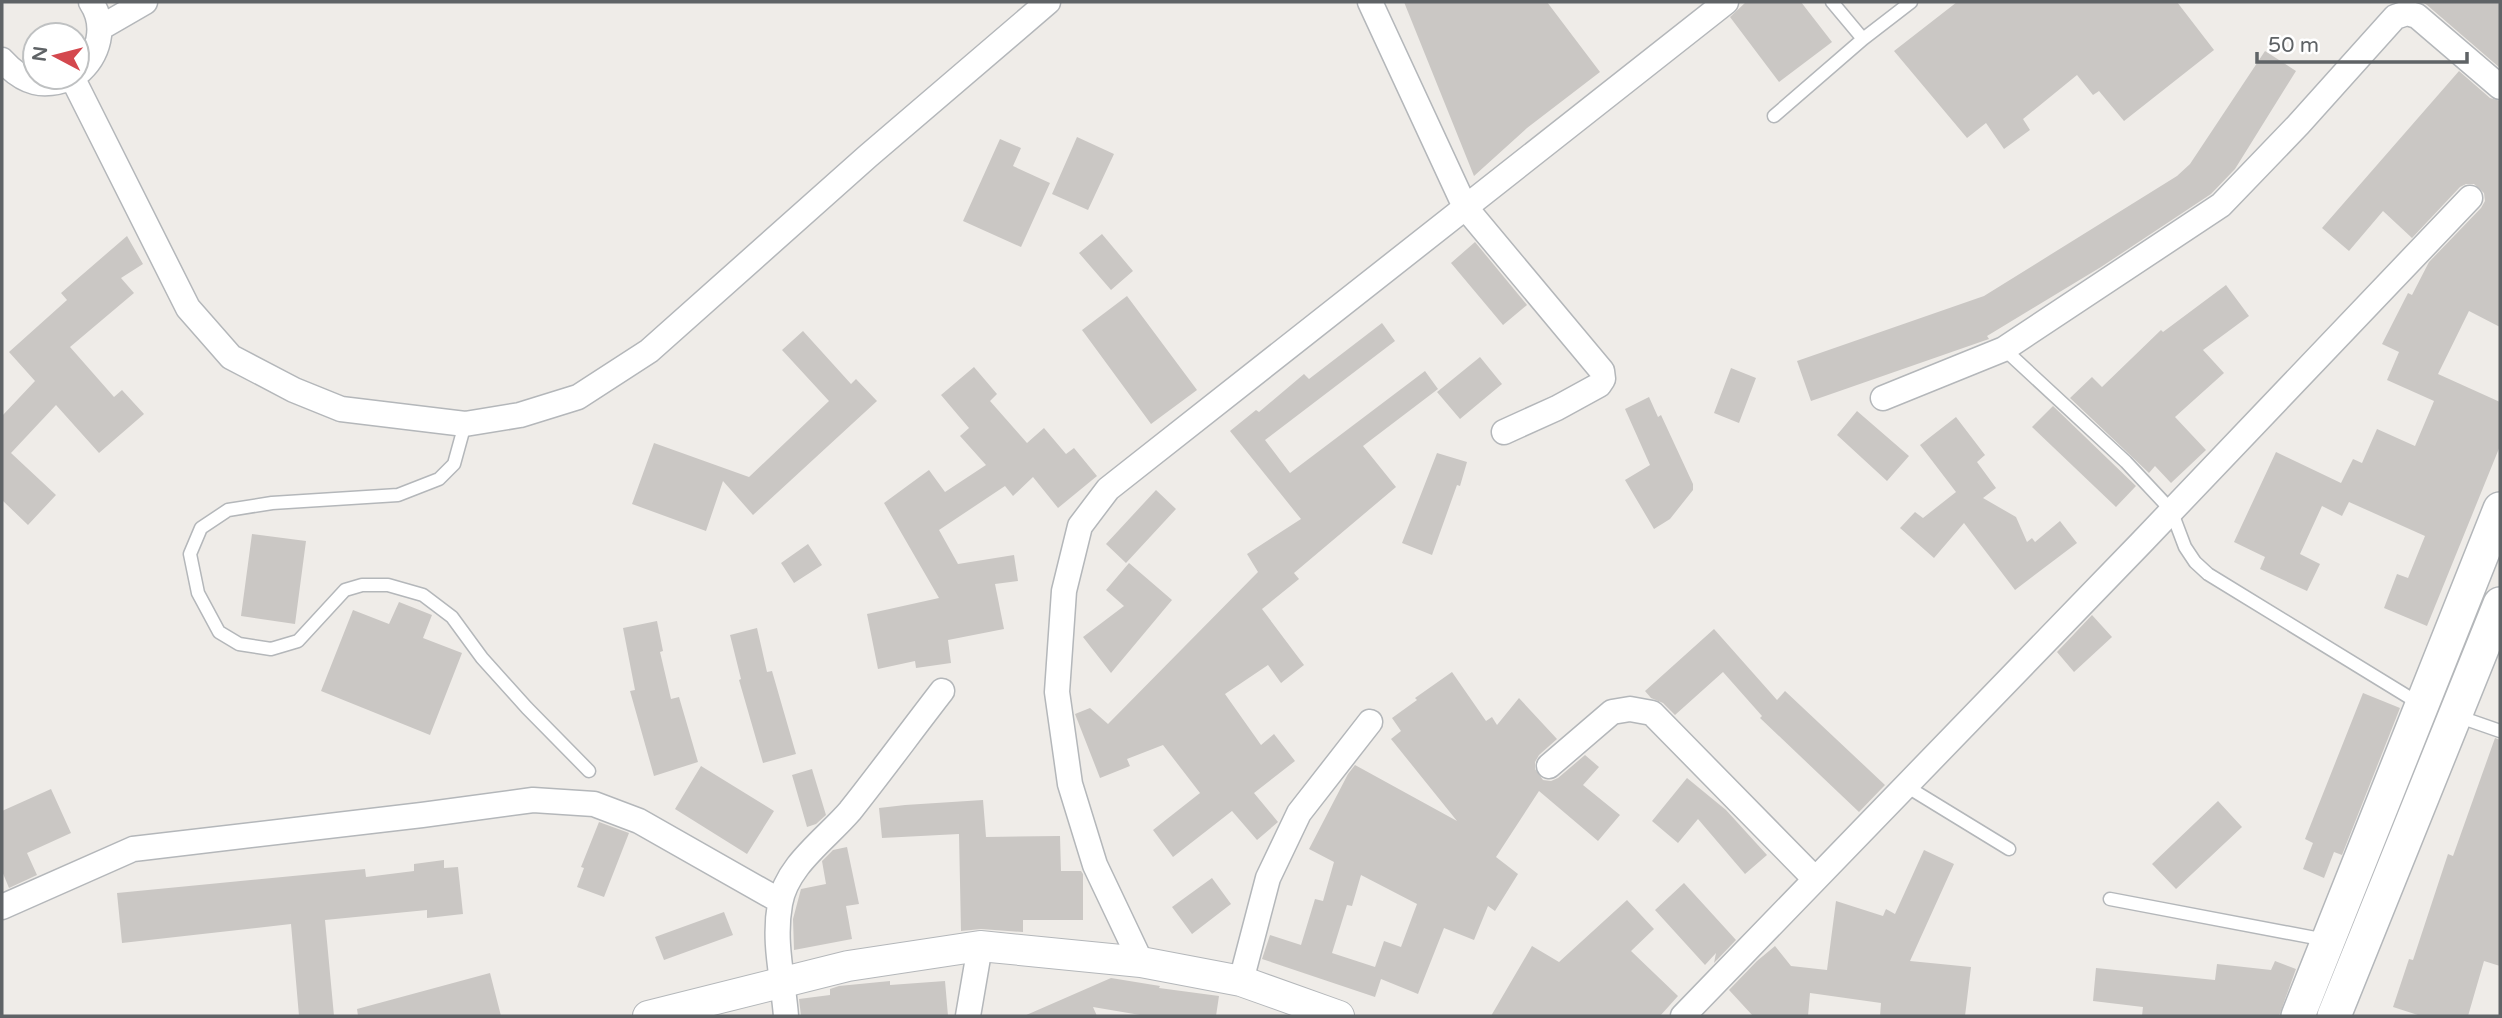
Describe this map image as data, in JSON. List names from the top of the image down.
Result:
{
  "scale_bar": "50 m",
  "north": "left"
}
